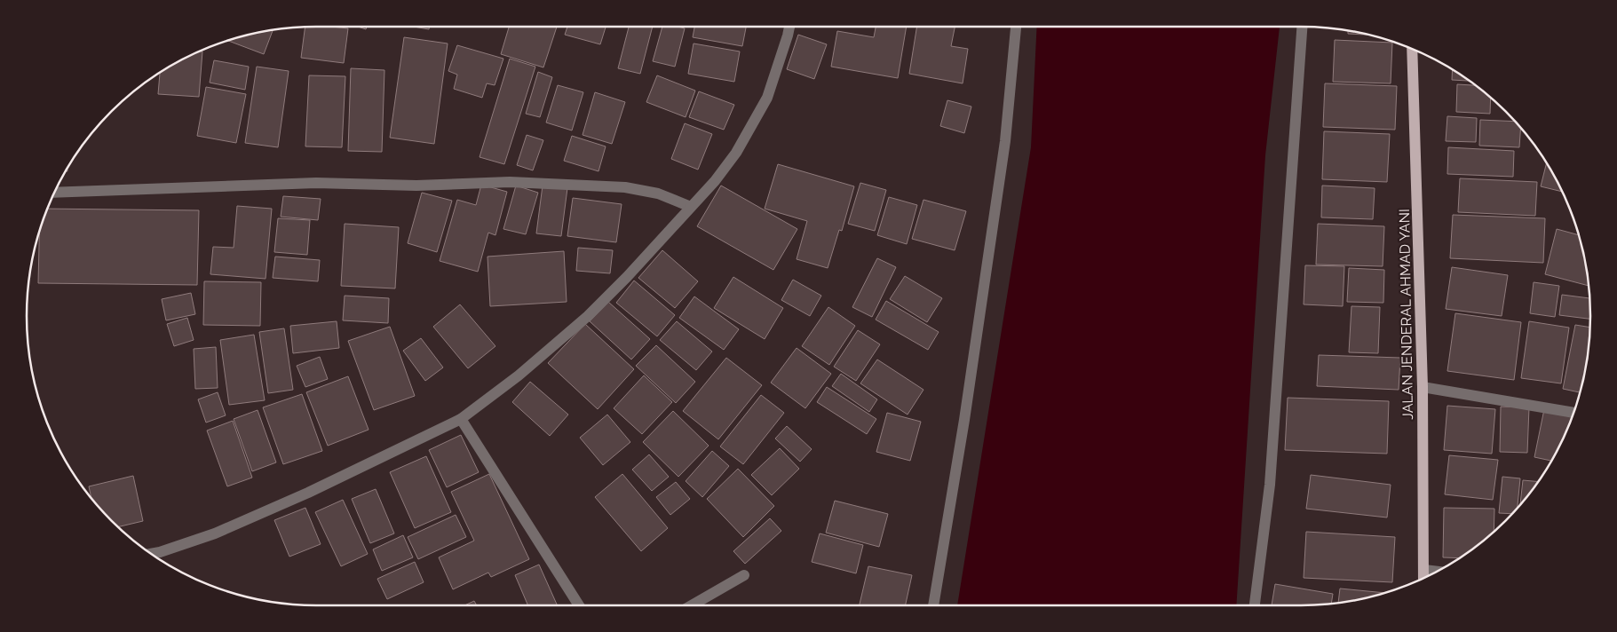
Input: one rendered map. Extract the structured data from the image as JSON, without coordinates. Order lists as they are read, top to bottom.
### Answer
{
  "streets": {
    "main road": ["JALAN JENDERAL AHMAD YANI"]
  }
}
